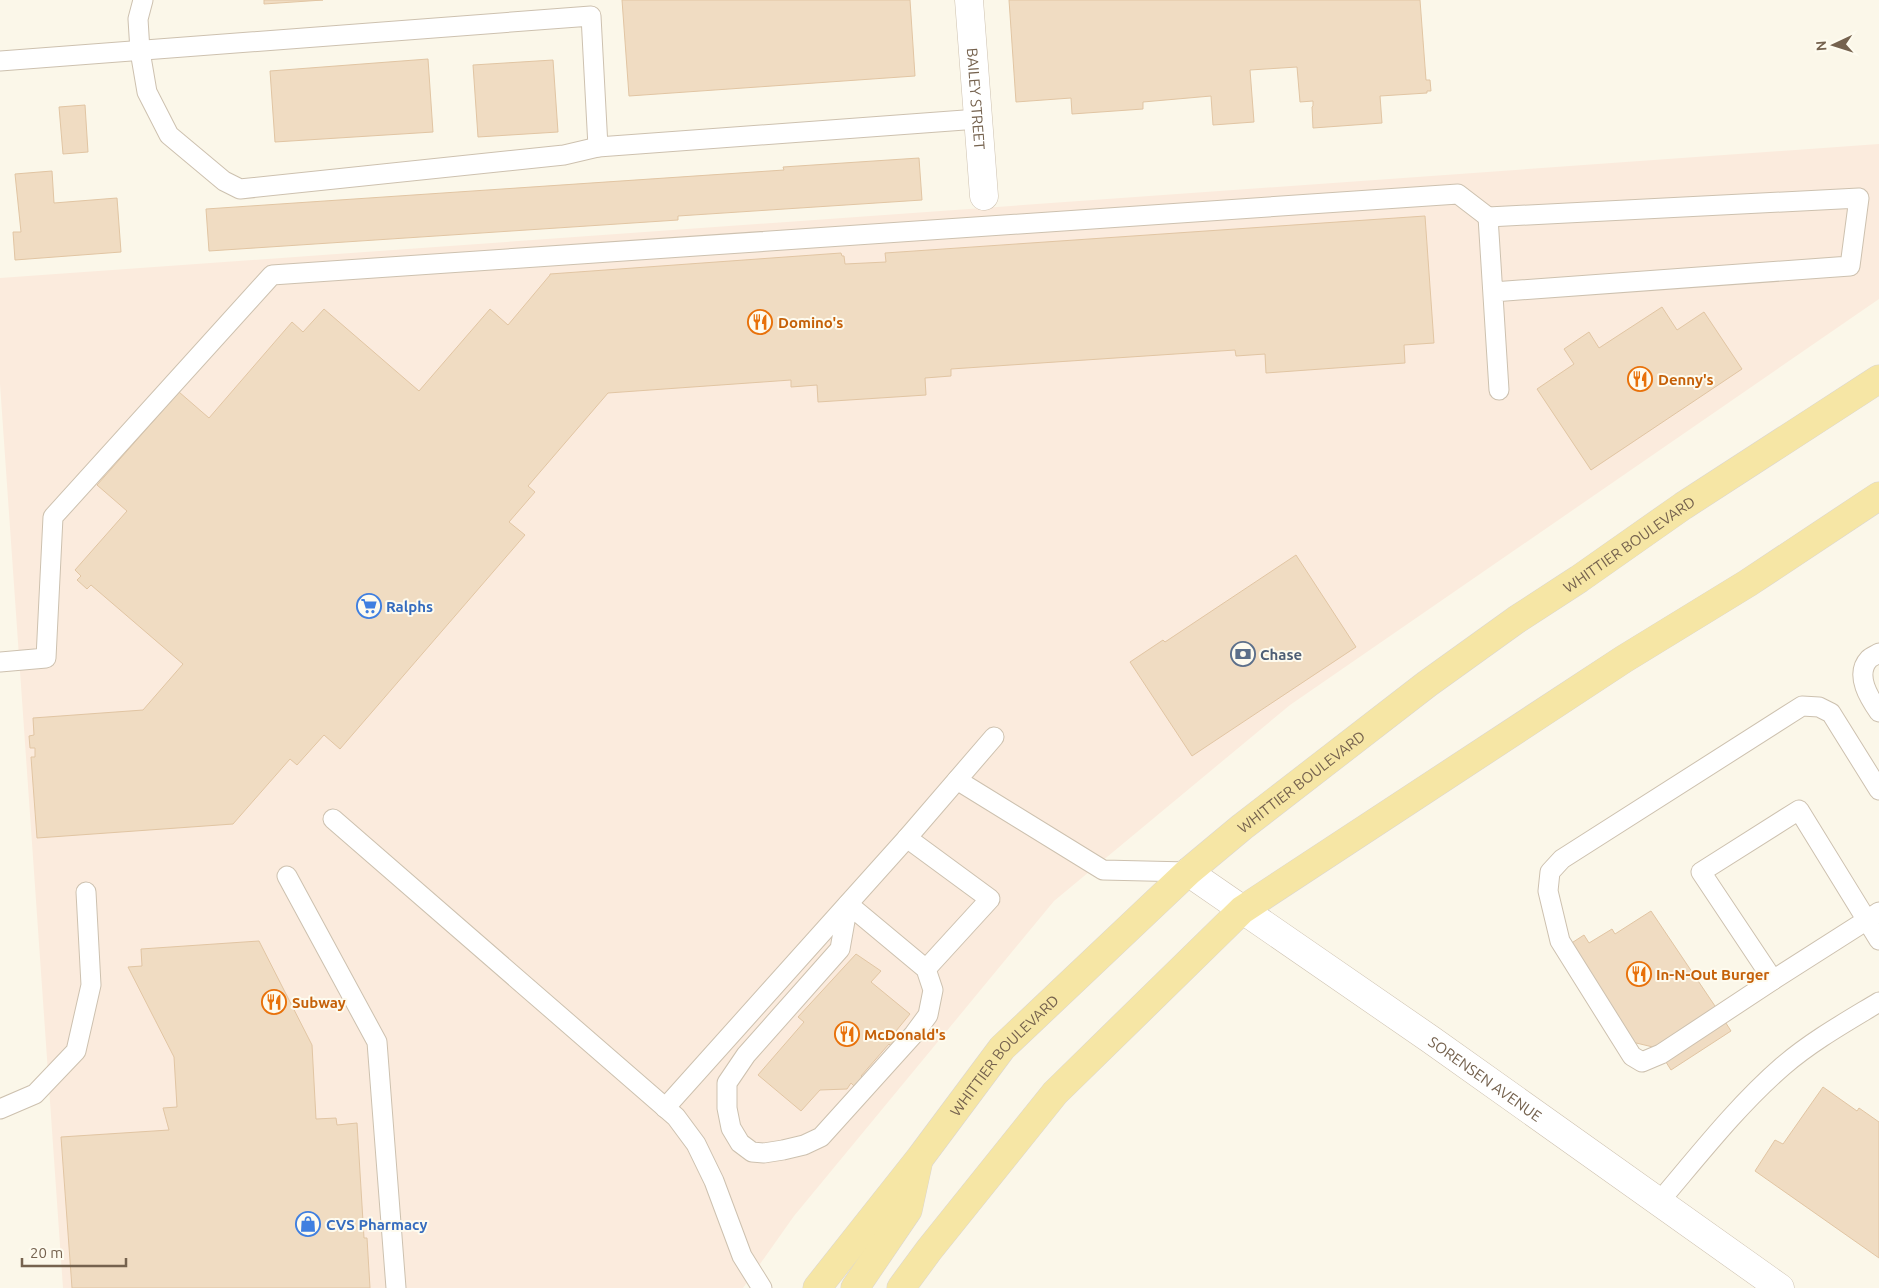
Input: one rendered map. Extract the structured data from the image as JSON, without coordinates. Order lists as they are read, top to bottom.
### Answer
{
  "streets": {
    "main road": ["WHITTIER BOULEVARD"],
    "street": ["BAILEY STREET", "SORENSEN AVENUE"]
  },
  "crossings": [
    ["WHITTIER BOULEVARD", "SORENSEN AVENUE"]
  ],
  "places": {
    "restaurant": [
      "Domino's",
      "Denny's",
      "In-N-Out Burger",
      "Subway",
      "McDonald's"
    ],
    "supermarket": ["Ralphs"],
    "bank": ["Chase"],
    "shop": ["CVS Pharmacy"]
  },
  "scale_bar": "20 m",
  "north": "left"
}
